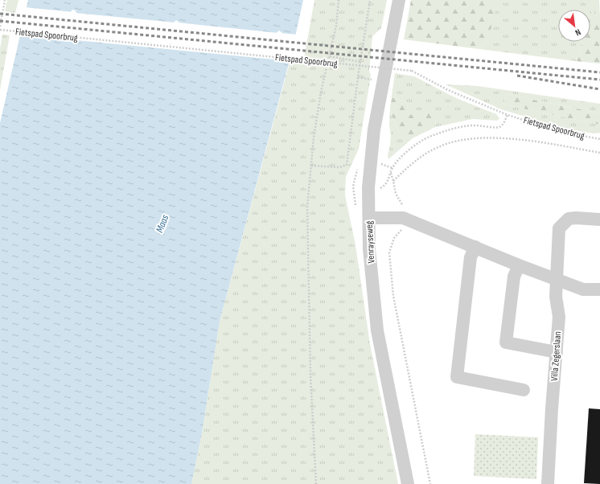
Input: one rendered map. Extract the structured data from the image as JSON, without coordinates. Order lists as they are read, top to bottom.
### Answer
{
  "streets": {
    "street": ["Venrayseweg", "Villa Zegerslaan"],
    "path": ["Fietspad Spoorbrug"]
  },
  "water": ["Maas"],
  "north": "bottom right"
}
